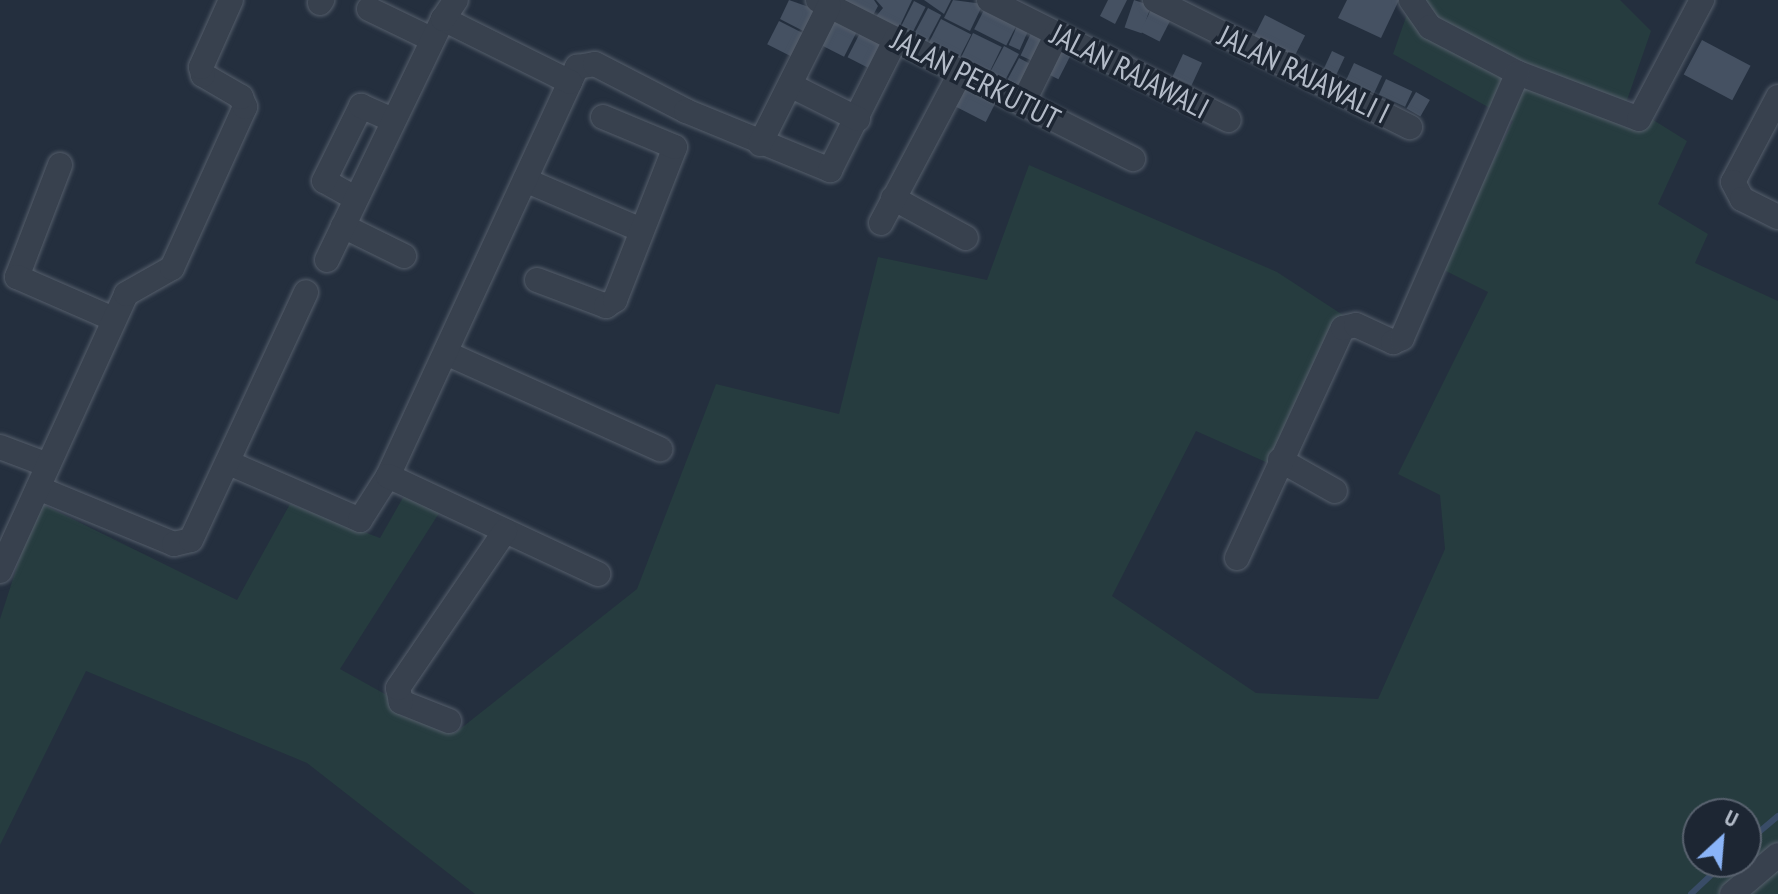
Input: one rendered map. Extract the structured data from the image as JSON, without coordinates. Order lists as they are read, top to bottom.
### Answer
{
  "streets": {
    "street": ["JALAN RAJAWALI", "JALAN RAJAWALI I", "JALAN PERKUTUT"]
  },
  "north": "top right"
}
